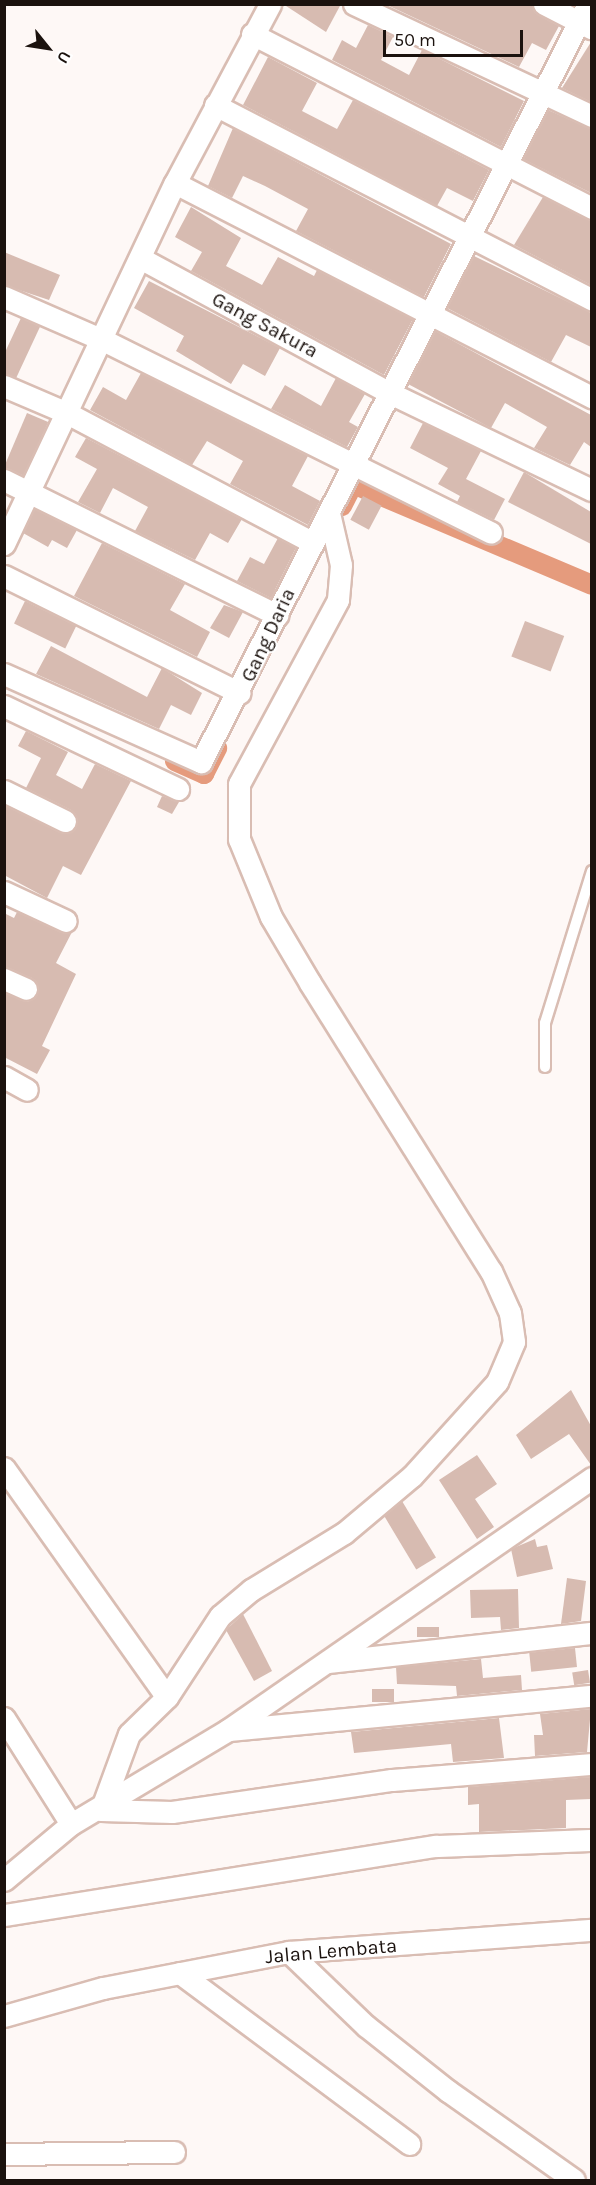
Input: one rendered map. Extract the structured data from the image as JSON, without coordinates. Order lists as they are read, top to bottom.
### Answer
{
  "streets": {
    "street": ["Gang Sakura", "Gang Daria", "Jalan Lembata"]
  },
  "crossings": [
    ["Gang Sakura", "Gang Daria"]
  ],
  "scale_bar": "50 m",
  "north": "bottom right"
}
